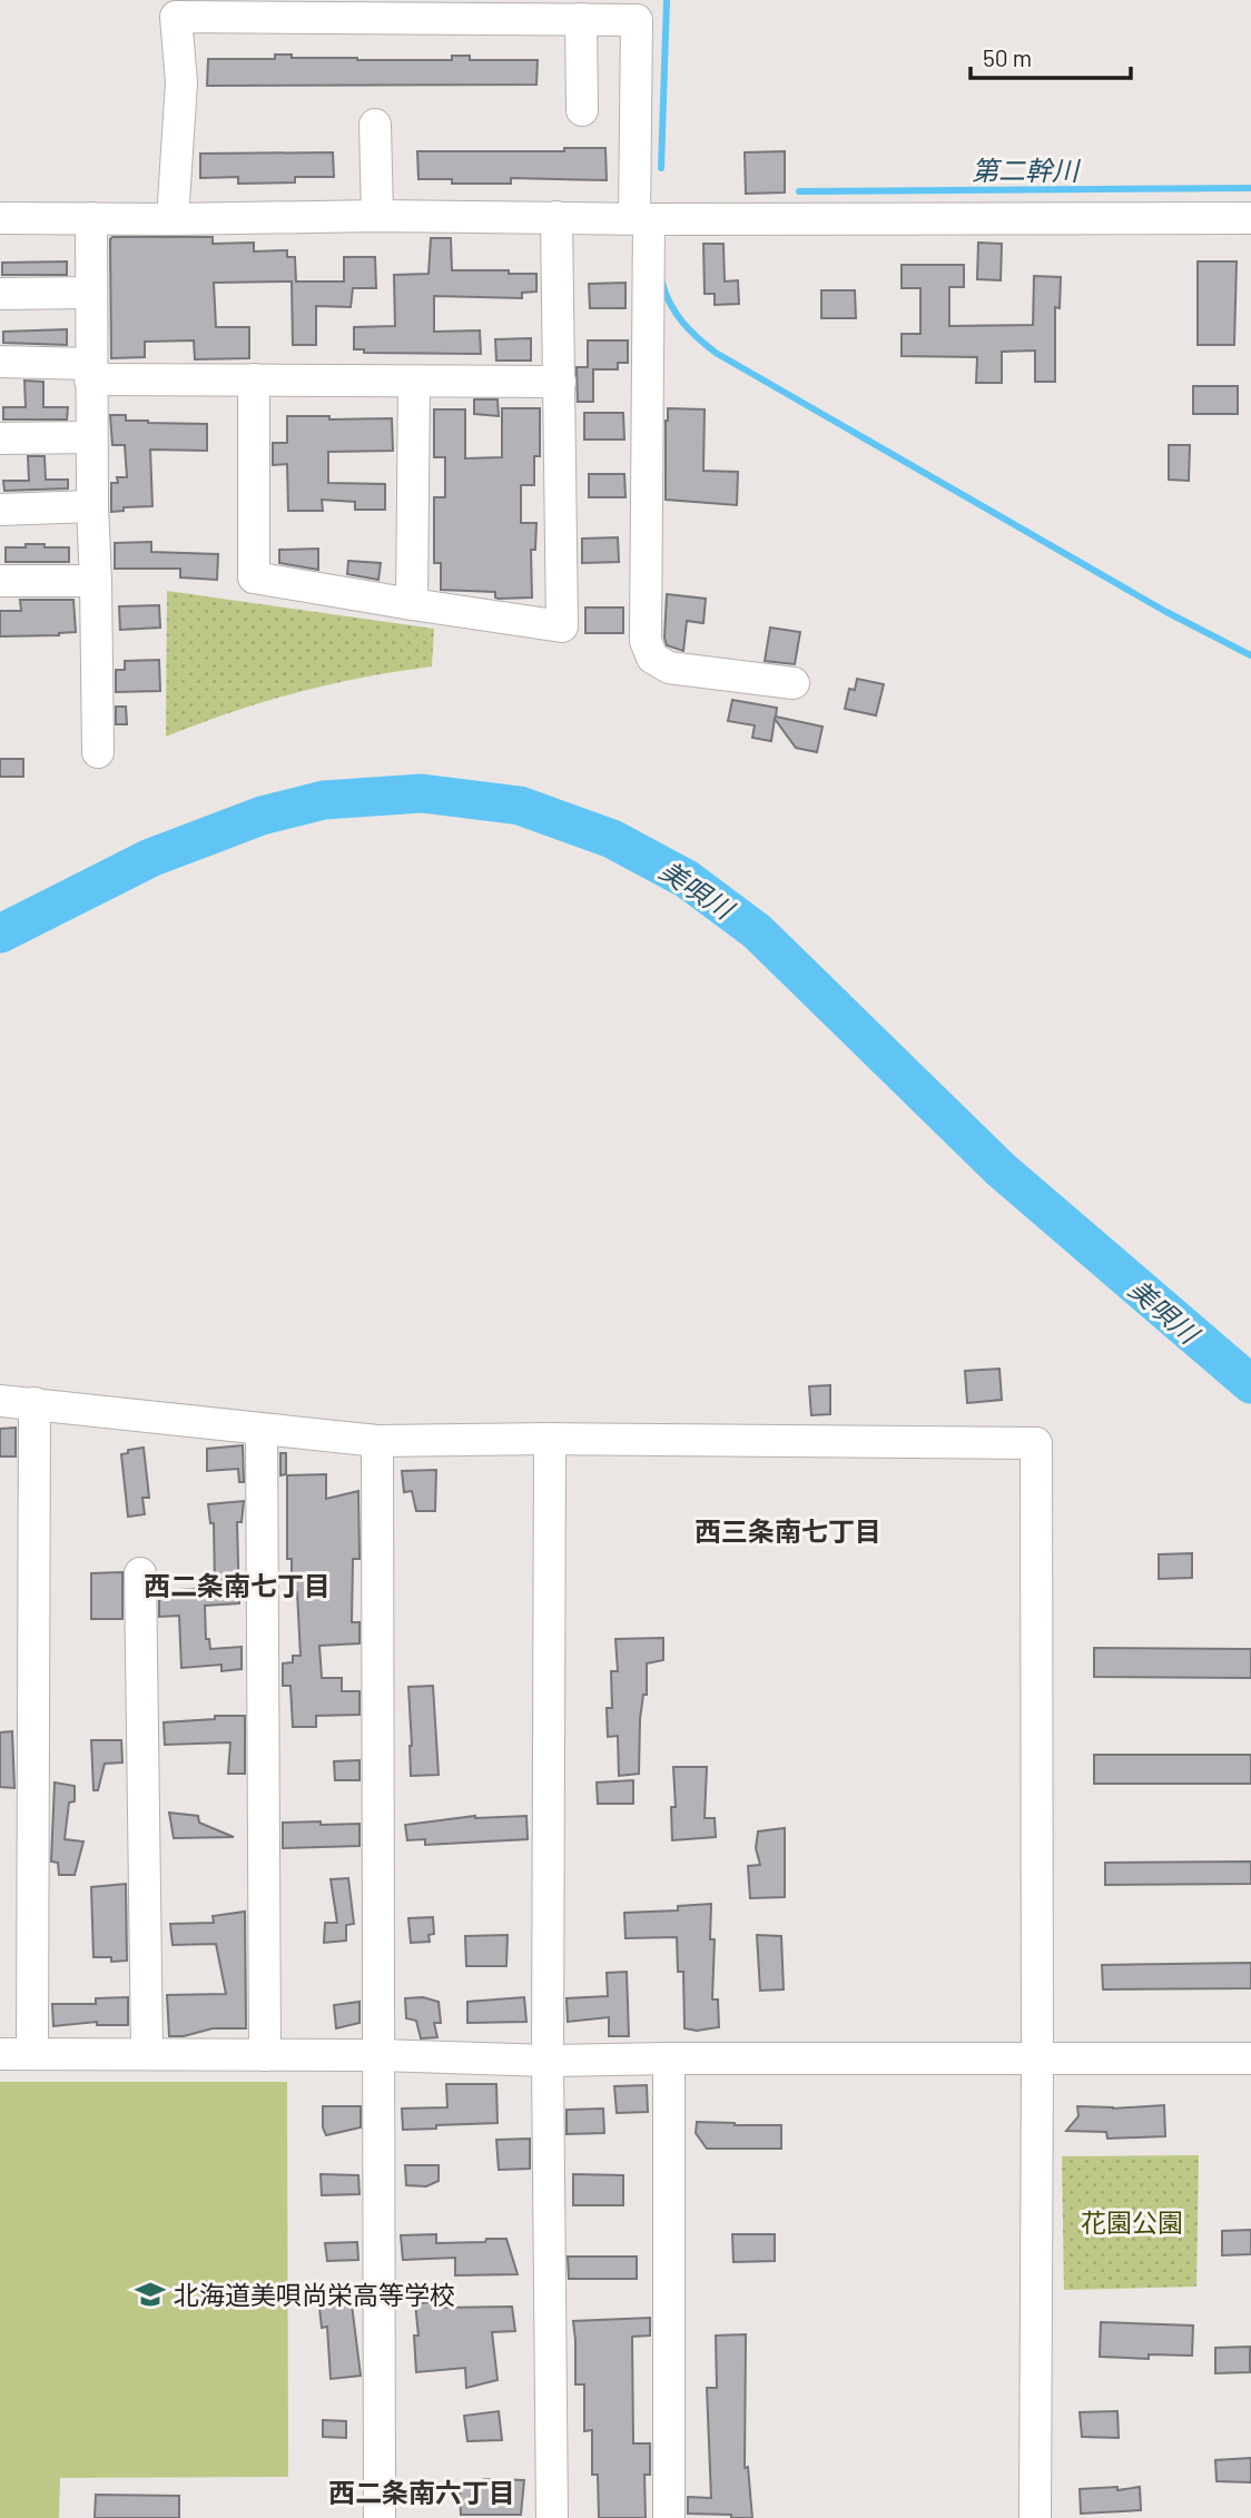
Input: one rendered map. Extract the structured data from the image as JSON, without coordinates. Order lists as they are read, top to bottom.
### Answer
{
  "districts": ["西三条南七丁目", "西二条南七丁目", "西二条南六丁目"],
  "water": ["第二幹川", "美唄川"],
  "parks": ["花園公園"],
  "places": {
    "school or university": ["北海道美唄尚栄高等学校"]
  },
  "scale_bar": "50 m"
}
